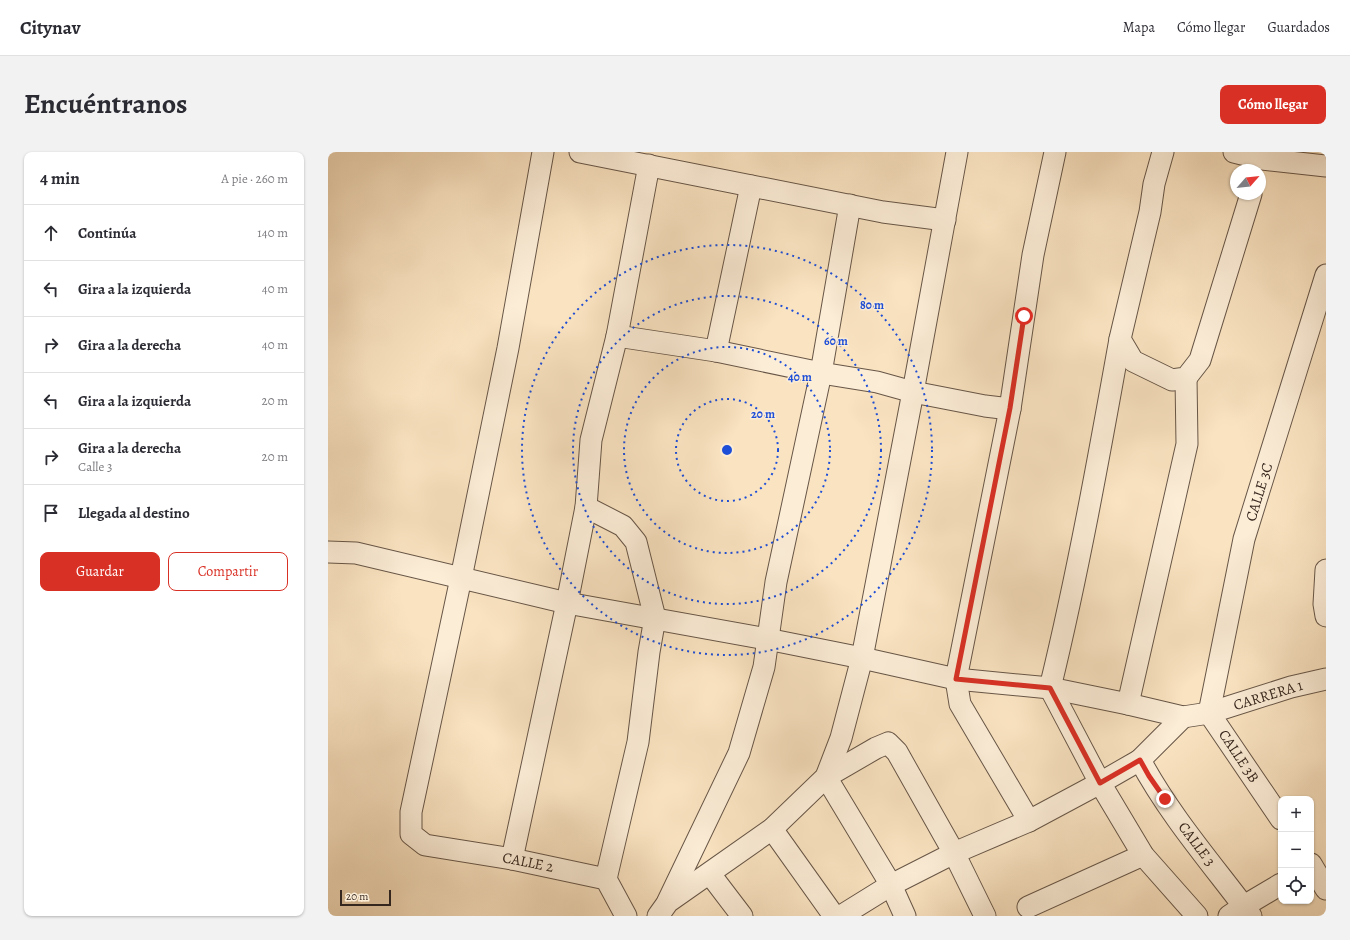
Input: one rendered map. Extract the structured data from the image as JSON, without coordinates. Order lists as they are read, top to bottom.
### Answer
{
  "streets": {
    "street": [
      "CALLE 3C",
      "CARRERA 1",
      "CALLE 3B",
      "CALLE 3",
      "CALLE 2"
    ]
  },
  "crossings": [
    ["CALLE 3C", "CARRERA 1"],
    ["CALLE 3C", "CALLE 3B"],
    ["CARRERA 1", "CALLE 3B"]
  ],
  "scale_bar": "20 m",
  "north": "top right",
  "page": {
    "header": "Citynav",
    "nav": ["Mapa", "Cómo llegar", "Guardados"],
    "title": "Encuéntranos",
    "buttons": [
      "Cómo llegar",
      ["Guardar", "Compartir"]
    ],
    "heading": ["4 min", "A pie · 260 m"],
    "list": [
      ["Continúa", "140 m"],
      ["Gira a la izquierda", "40 m"],
      ["Gira a la derecha", "40 m"],
      ["Gira a la izquierda", "20 m"],
      ["Gira a la derecha", "Calle 3", "20 m"],
      "Llegada al destino"
    ],
    "map_buttons": ["+", "−"],
    "scale": "20 m"
  },
  "rings": [
    "80 m",
    "60 m",
    "40 m",
    "20 m"
  ]
}
